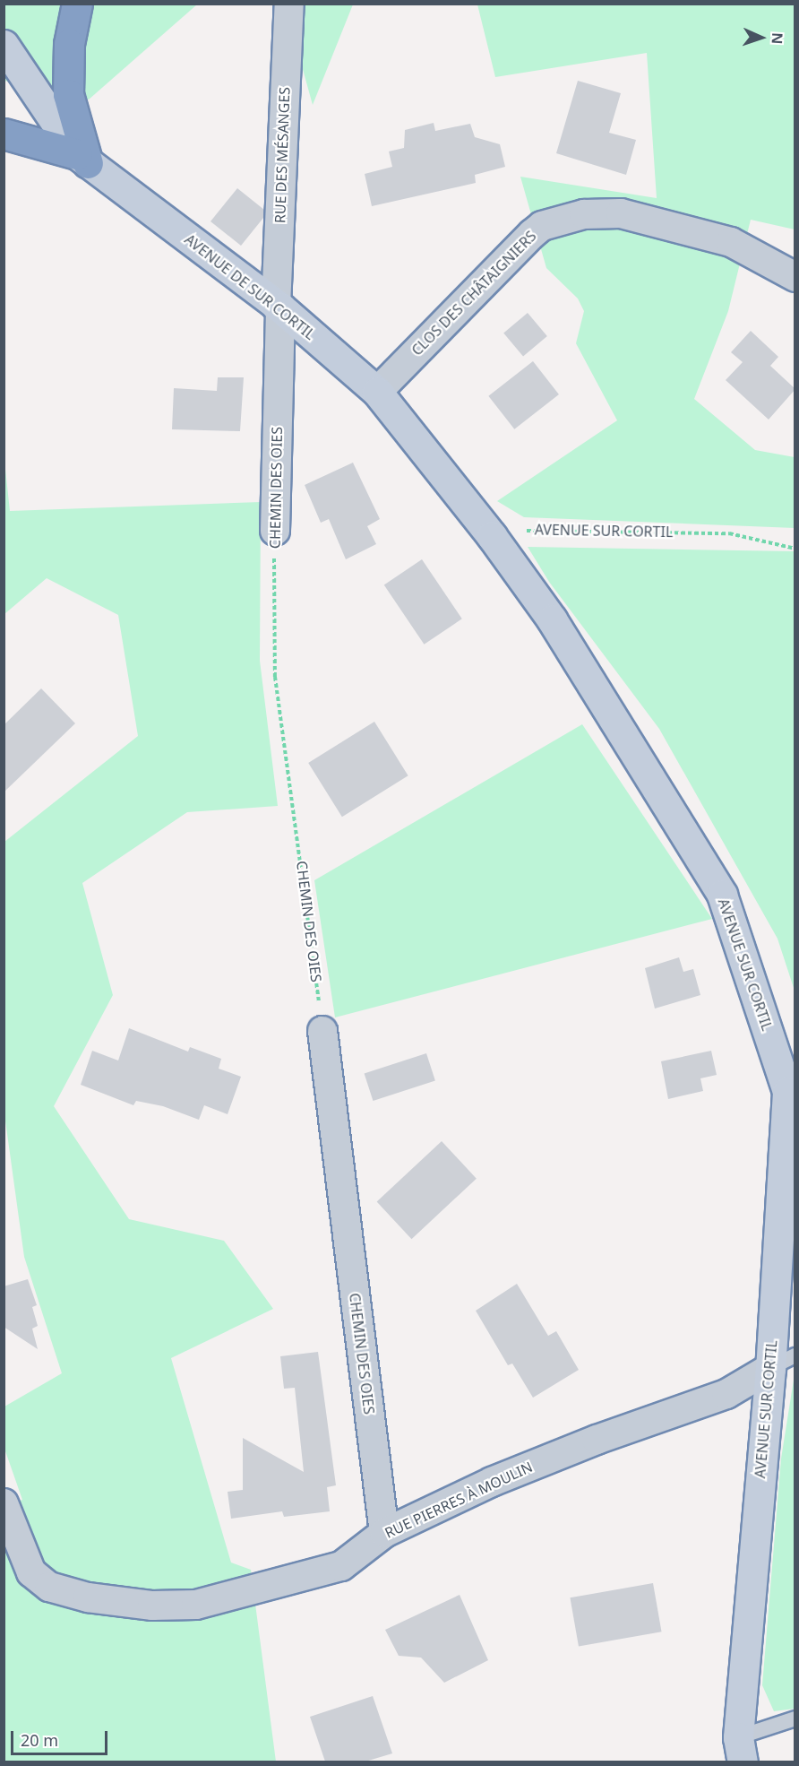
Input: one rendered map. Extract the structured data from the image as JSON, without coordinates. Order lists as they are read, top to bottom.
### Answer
{
  "streets": {
    "main road": ["AVENUE DE SUR CORTIL", "AVENUE SUR CORTIL"],
    "street": [
      "RUE DES MÉSANGES",
      "CLOS DES CHÂTAIGNIERS",
      "CHEMIN DES OIES",
      "RUE PIERRES À MOULIN"
    ]
  },
  "crossings": [
    ["RUE DES MÉSANGES", "AVENUE DE SUR CORTIL"],
    ["RUE DES MÉSANGES", "CHEMIN DES OIES"],
    ["AVENUE DE SUR CORTIL", "CLOS DES CHÂTAIGNIERS"],
    ["AVENUE DE SUR CORTIL", "CHEMIN DES OIES"],
    ["AVENUE DE SUR CORTIL", "AVENUE SUR CORTIL"],
    ["CHEMIN DES OIES", "RUE PIERRES À MOULIN"],
    ["AVENUE SUR CORTIL", "RUE PIERRES À MOULIN"]
  ],
  "scale_bar": "20 m",
  "north": "right"
}
